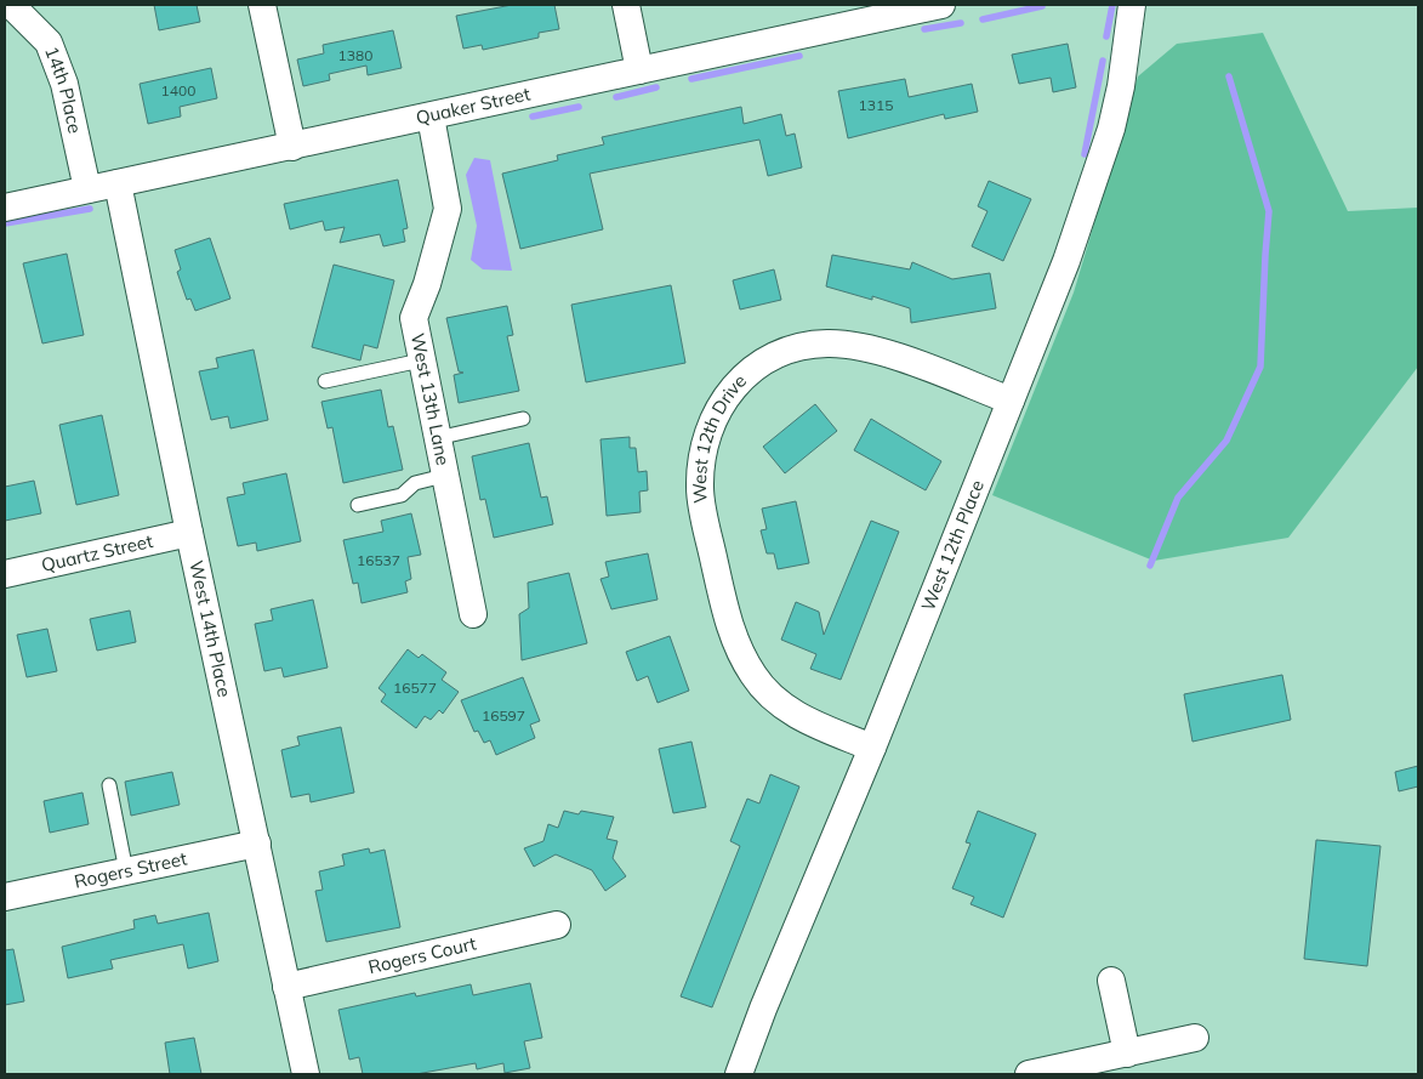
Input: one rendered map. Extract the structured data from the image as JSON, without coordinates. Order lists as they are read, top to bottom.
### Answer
{
  "streets": {
    "street": [
      "14th Place",
      "Quaker Street",
      "West 13th Lane",
      "West 12th Drive",
      "West 12th Place",
      "Quartz Street",
      "West 14th Place",
      "Rogers Street",
      "Rogers Court"
    ]
  },
  "crossings": [
    ["14th Place", "Quaker Street"],
    ["Quaker Street", "West 13th Lane"],
    ["Quaker Street", "West 14th Place"],
    ["West 12th Drive", "West 12th Place"],
    ["Quartz Street", "West 14th Place"],
    ["West 14th Place", "Rogers Street"],
    ["West 14th Place", "Rogers Court"]
  ],
  "house_numbers": [
    "1380",
    "1400",
    "1315",
    "16537",
    "16577",
    "16597"
  ]
}
